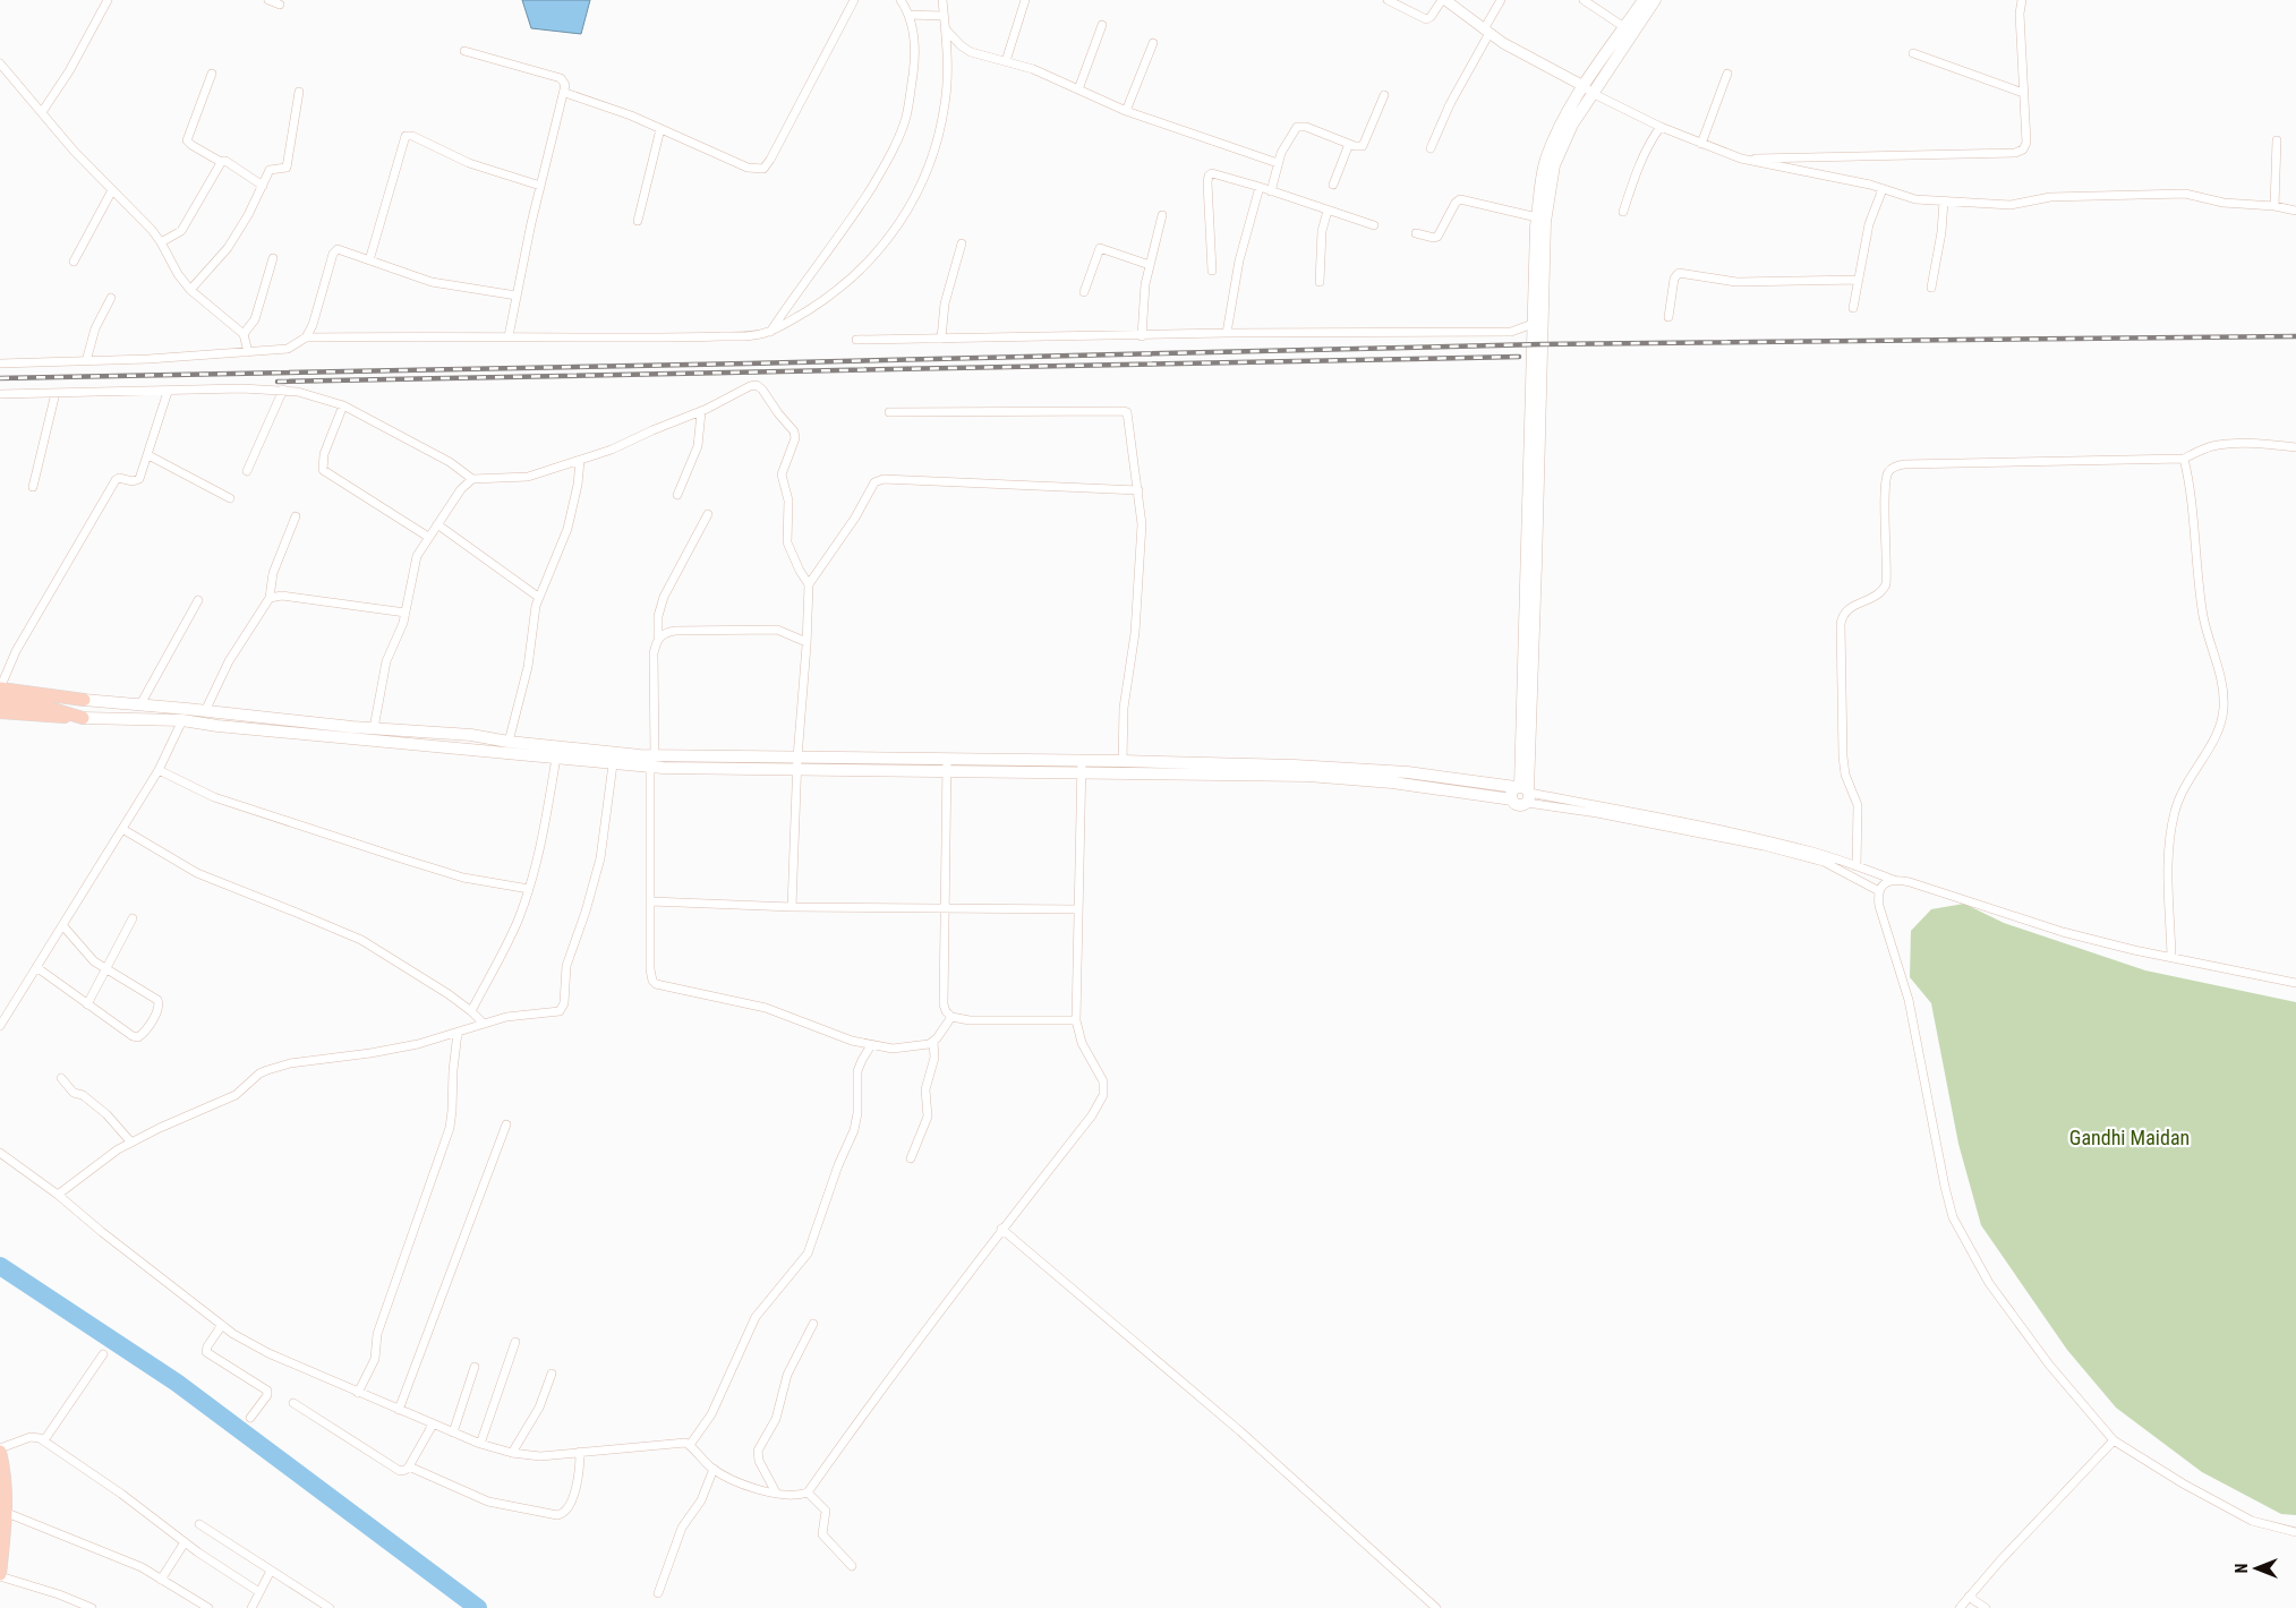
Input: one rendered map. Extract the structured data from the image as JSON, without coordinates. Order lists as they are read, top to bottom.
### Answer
{
  "parks": ["Gandhi Maidan"],
  "north": "left"
}
